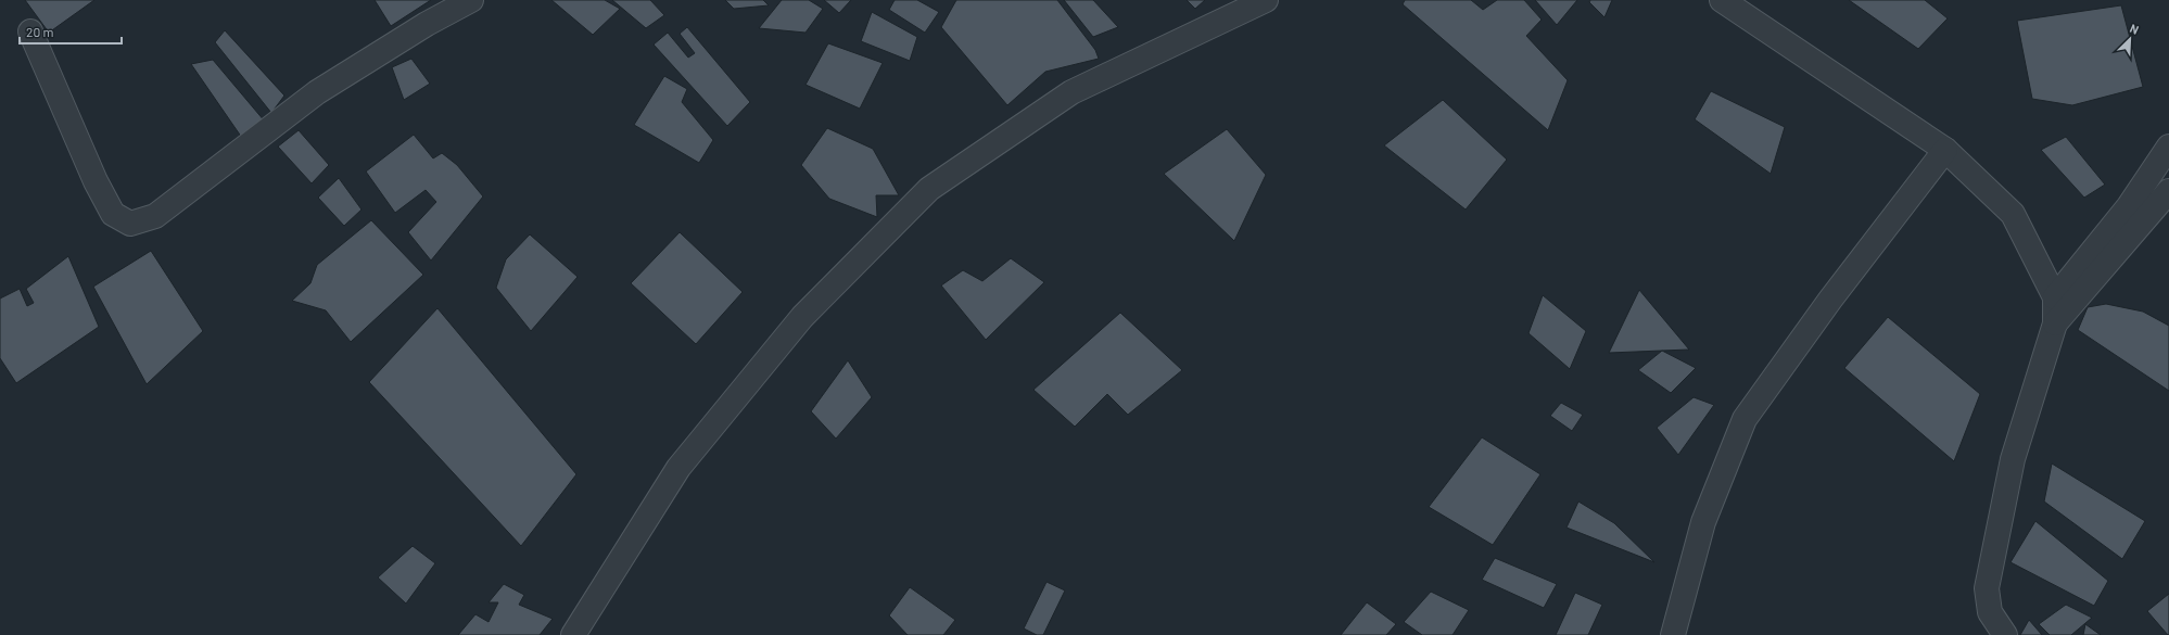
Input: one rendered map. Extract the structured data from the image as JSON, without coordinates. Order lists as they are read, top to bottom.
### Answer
{
  "scale_bar": "20 m",
  "north": "top right"
}
